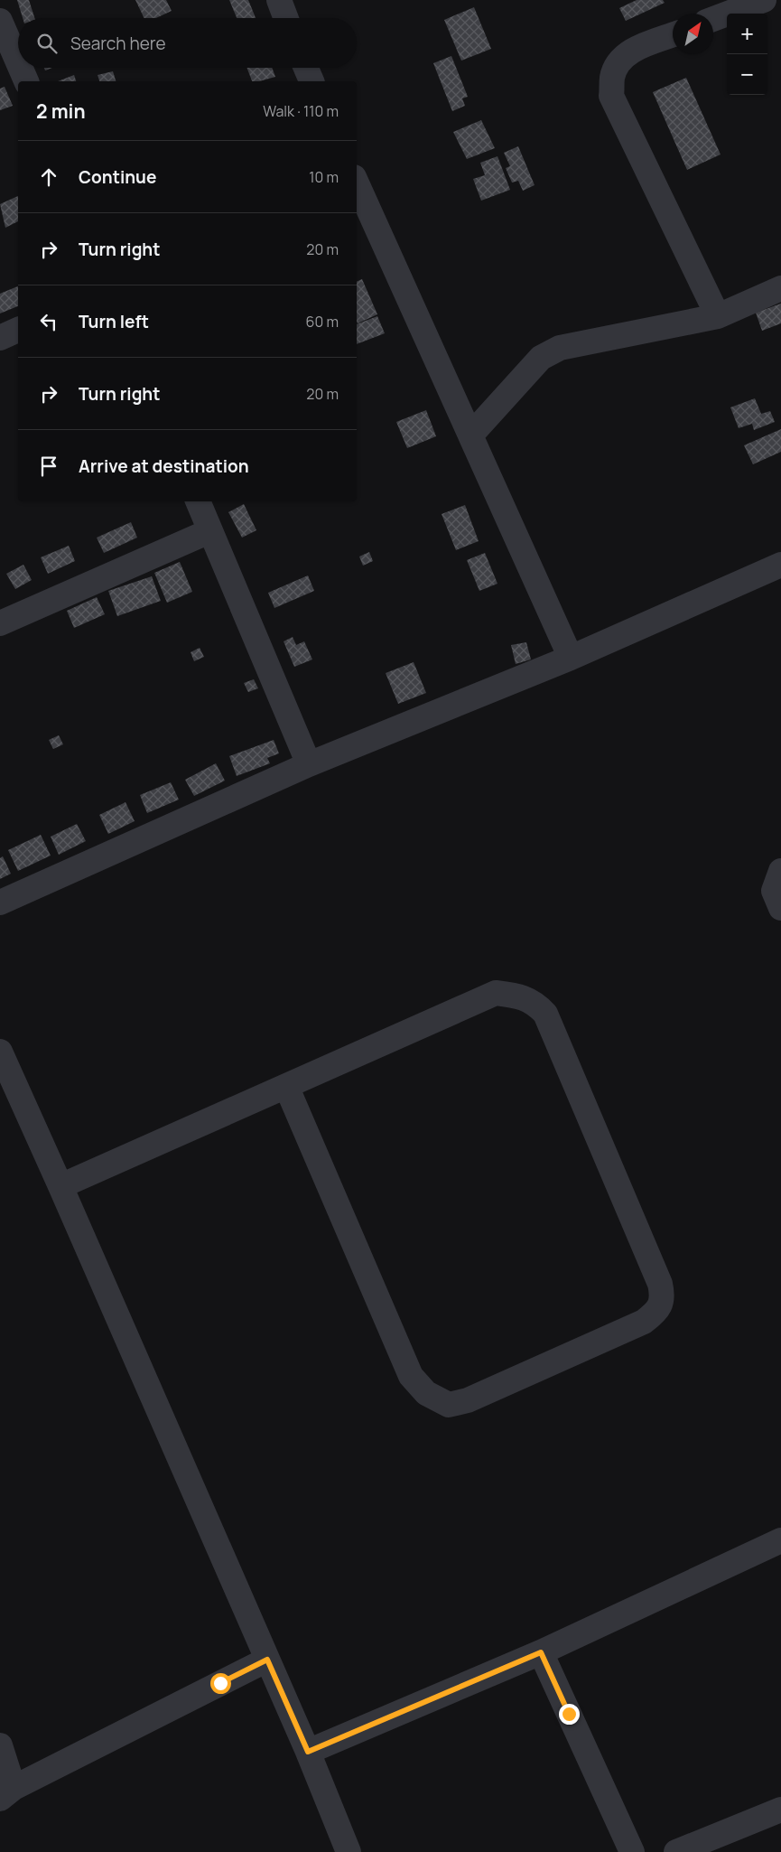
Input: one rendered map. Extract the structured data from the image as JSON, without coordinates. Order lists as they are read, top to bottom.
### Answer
{
  "north": "top right",
  "page": {
    "map_buttons": ["+", "−"],
    "search": "Search here",
    "heading": ["2 min", "Walk · 110 m"],
    "list": [
      ["Continue", "10 m"],
      ["Turn right", "20 m"],
      ["Turn left", "60 m"],
      ["Turn right", "20 m"],
      "Arrive at destination"
    ]
  }
}
